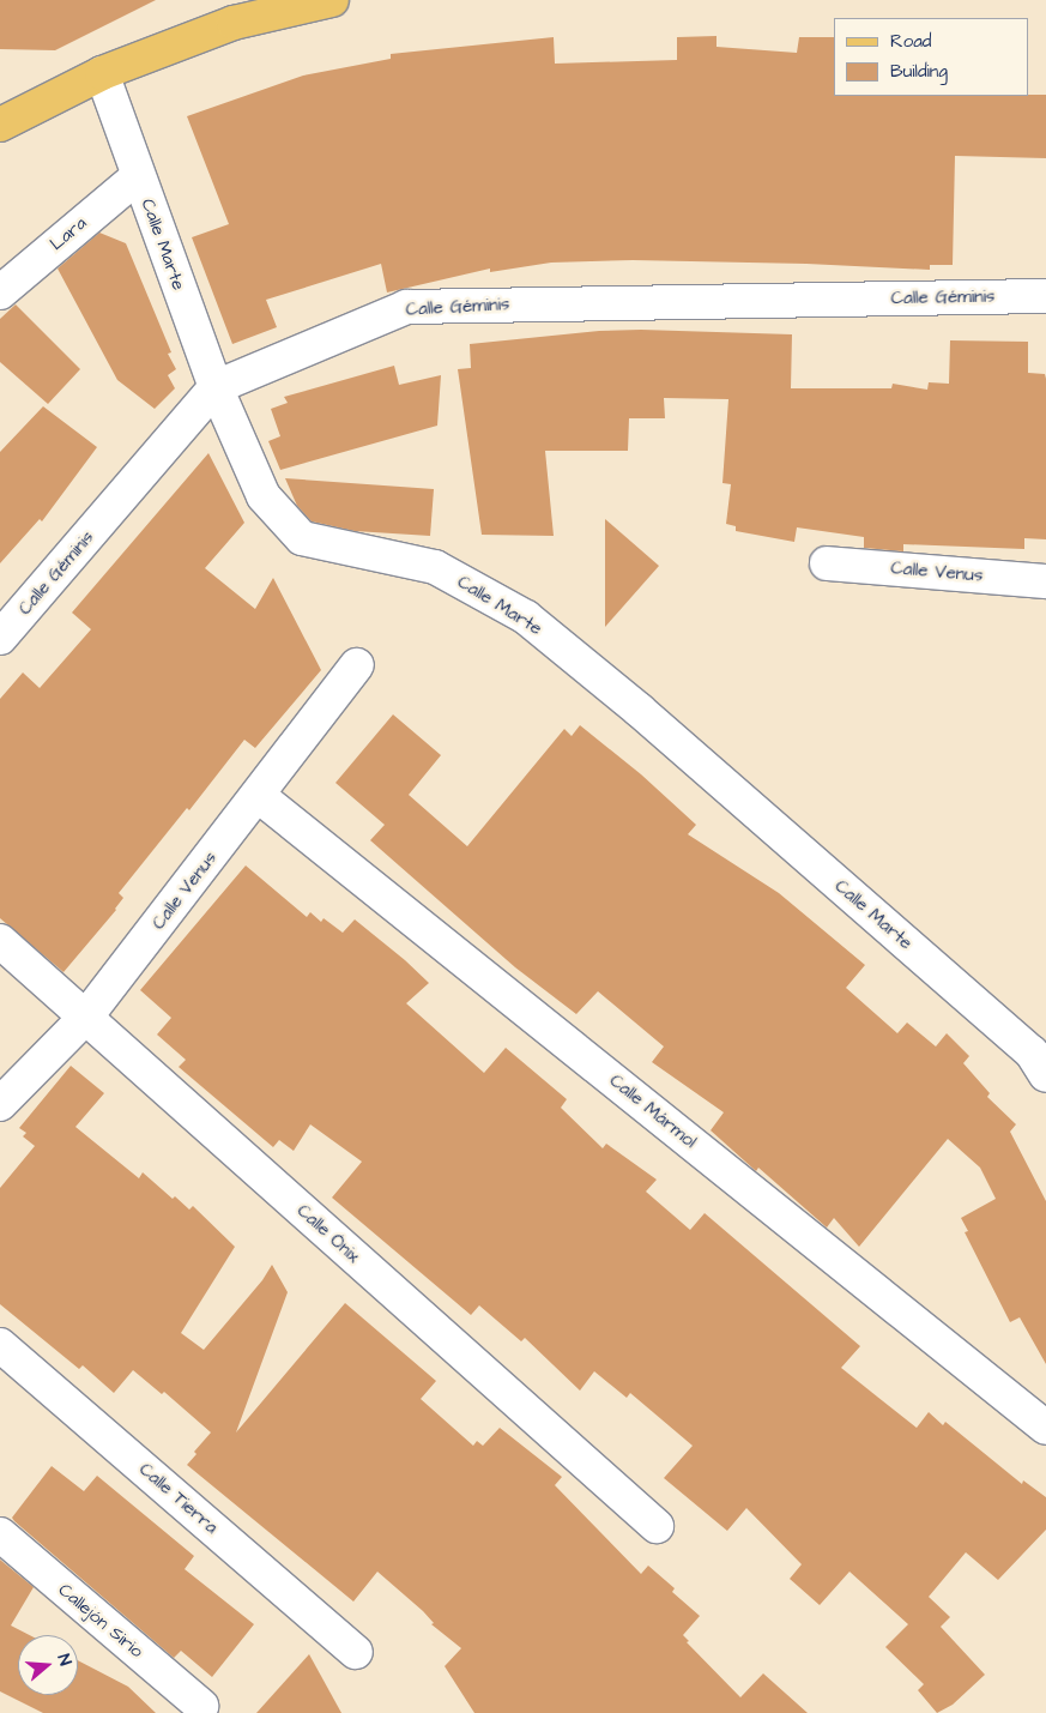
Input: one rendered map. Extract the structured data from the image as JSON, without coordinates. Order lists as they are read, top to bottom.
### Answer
{
  "streets": {
    "street": [
      "Lara",
      "Calle Marte",
      "Calle Géminis",
      "Calle Venus",
      "Calle Mármol",
      "Calle Ónix",
      "Calle Tierra",
      "Callejón Sirio"
    ]
  },
  "crossings": [
    ["Lara", "Calle Marte"],
    ["Calle Marte", "Calle Géminis"],
    ["Calle Venus", "Calle Mármol"],
    ["Calle Venus", "Calle Ónix"]
  ],
  "legend": ["Road", "Building"],
  "north": "right"
}
